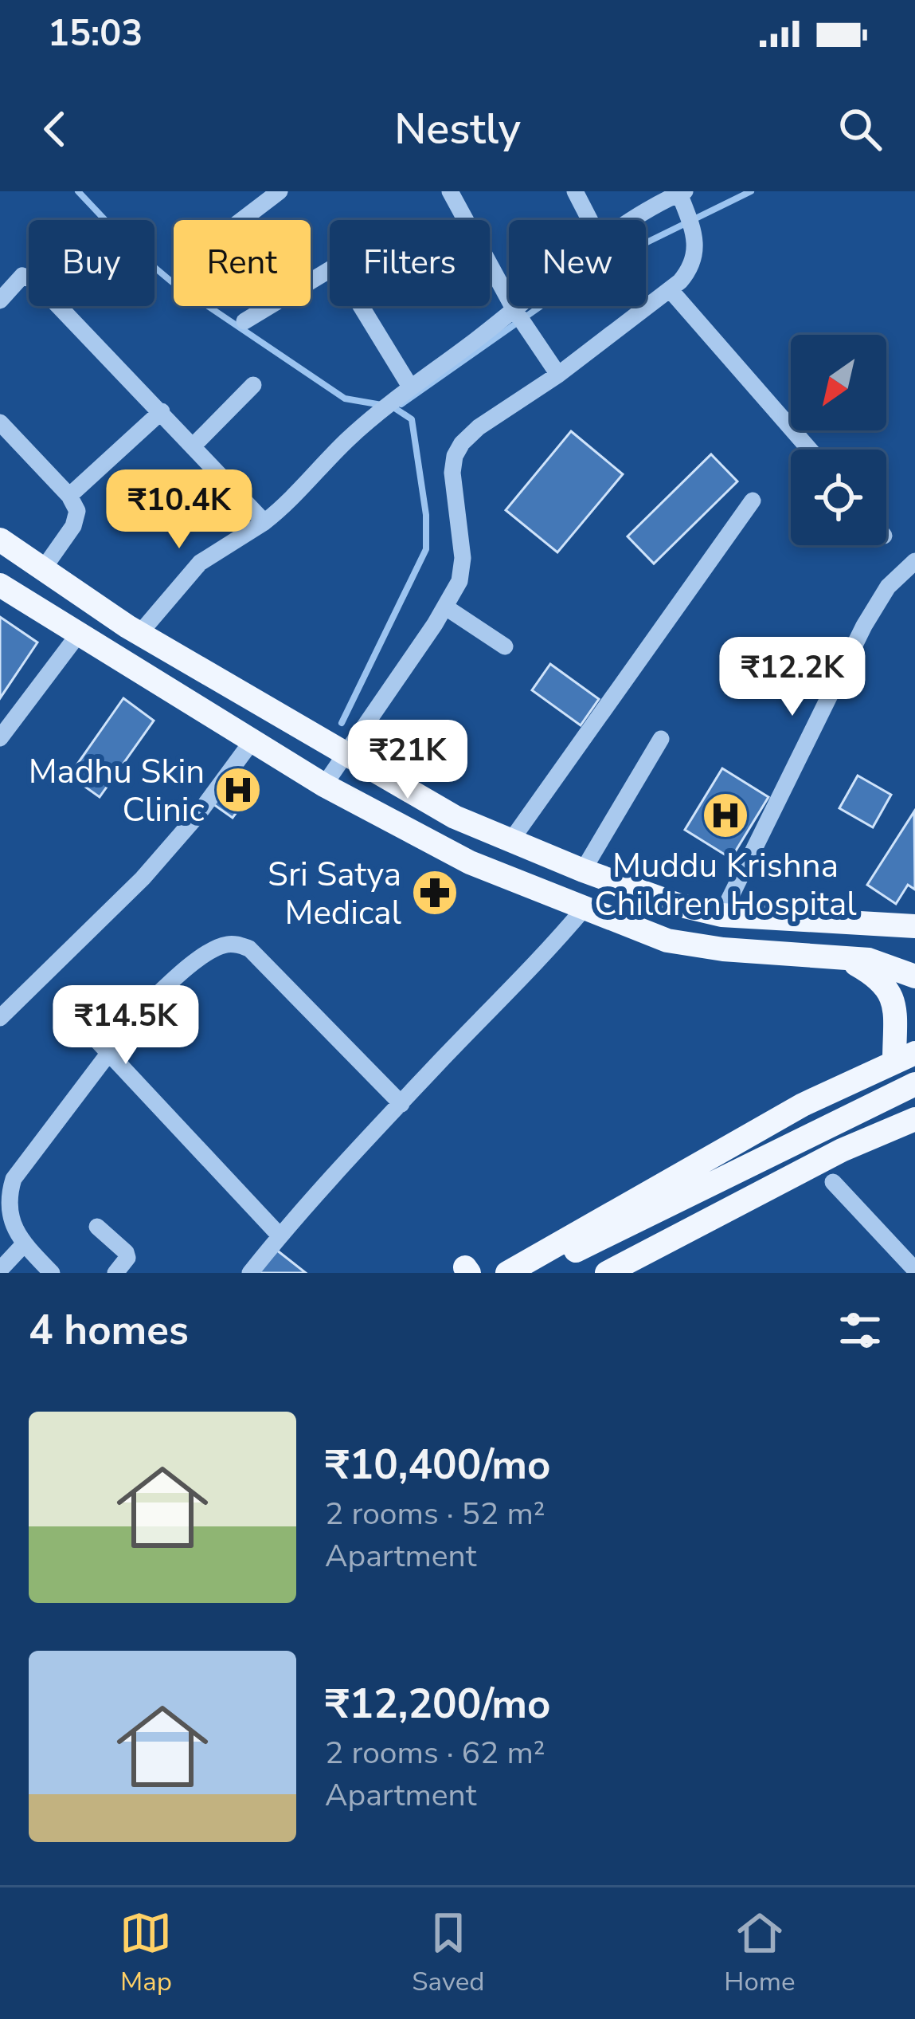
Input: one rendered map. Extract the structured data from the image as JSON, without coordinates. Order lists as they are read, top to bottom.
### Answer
{
  "places": {
    "hospital": ["Madhu Skin Clinic", "Muddu Krishna Children Hospital"],
    "pharmacy": ["Sri Satya Medical"]
  },
  "north": "bottom left",
  "page": {
    "status": "15:03",
    "header": "Nestly",
    "chip": [
      "Buy",
      "Rent",
      "Filters",
      "New"
    ],
    "price": [
      "₹10.4K",
      "₹12.2K",
      "₹21K",
      "₹14.5K"
    ],
    "heading": "4 homes",
    "list": [
      {
        "name": "₹10,400/mo",
        "note": "2 rooms · 52 m² · Apartment"
      },
      {
        "name": "₹12,200/mo",
        "note": "2 rooms · 62 m² · Apartment"
      }
    ],
    "tabs": ["Map", "Saved", "Home"]
  }
}
